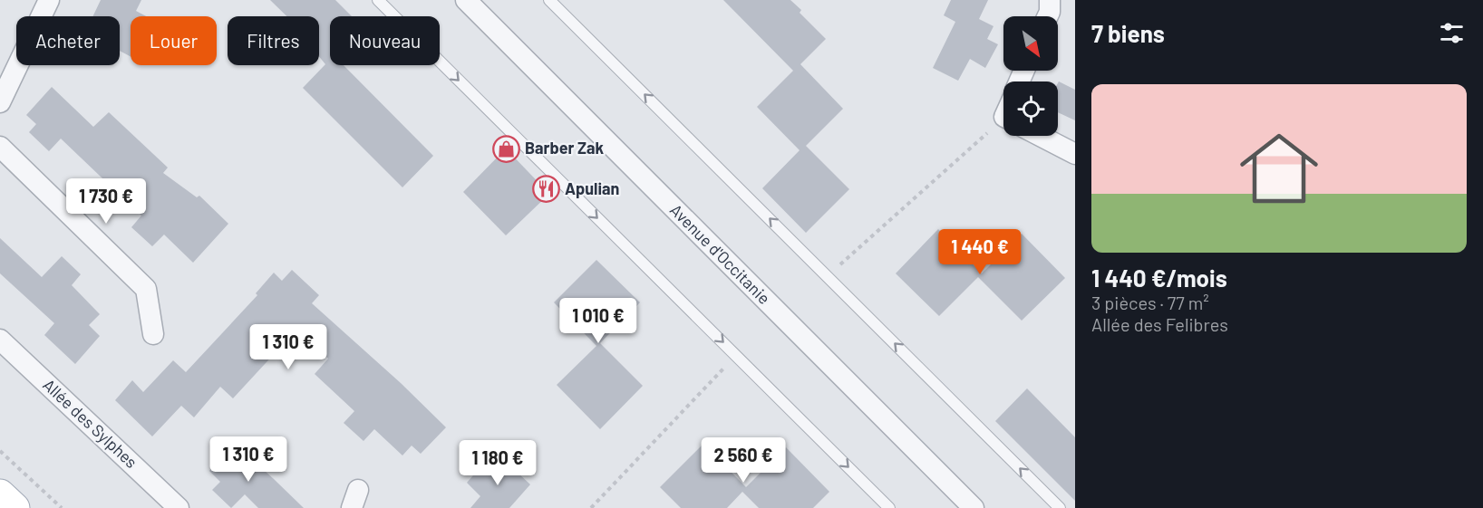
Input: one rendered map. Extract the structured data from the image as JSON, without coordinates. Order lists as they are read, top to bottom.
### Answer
{
  "streets": {
    "street": ["Avenue d'Occitanie", "Allée des Sylphes"]
  },
  "places": {
    "shop": ["Barber Zak"],
    "restaurant": ["Apulian"]
  },
  "north": "bottom right",
  "page": {
    "heading": "7 biens",
    "chip": [
      "Acheter",
      "Louer",
      "Filtres",
      "Nouveau"
    ],
    "list": [
      {
        "name": "1 440 €/mois",
        "note": "3 pièces · 77 m² · Allée des Felibres"
      }
    ],
    "price": [
      "1 730 €",
      "1 440 €",
      "1 010 €",
      "1 310 €",
      "1 310 €",
      "2 560 €",
      "1 180 €"
    ]
  }
}
